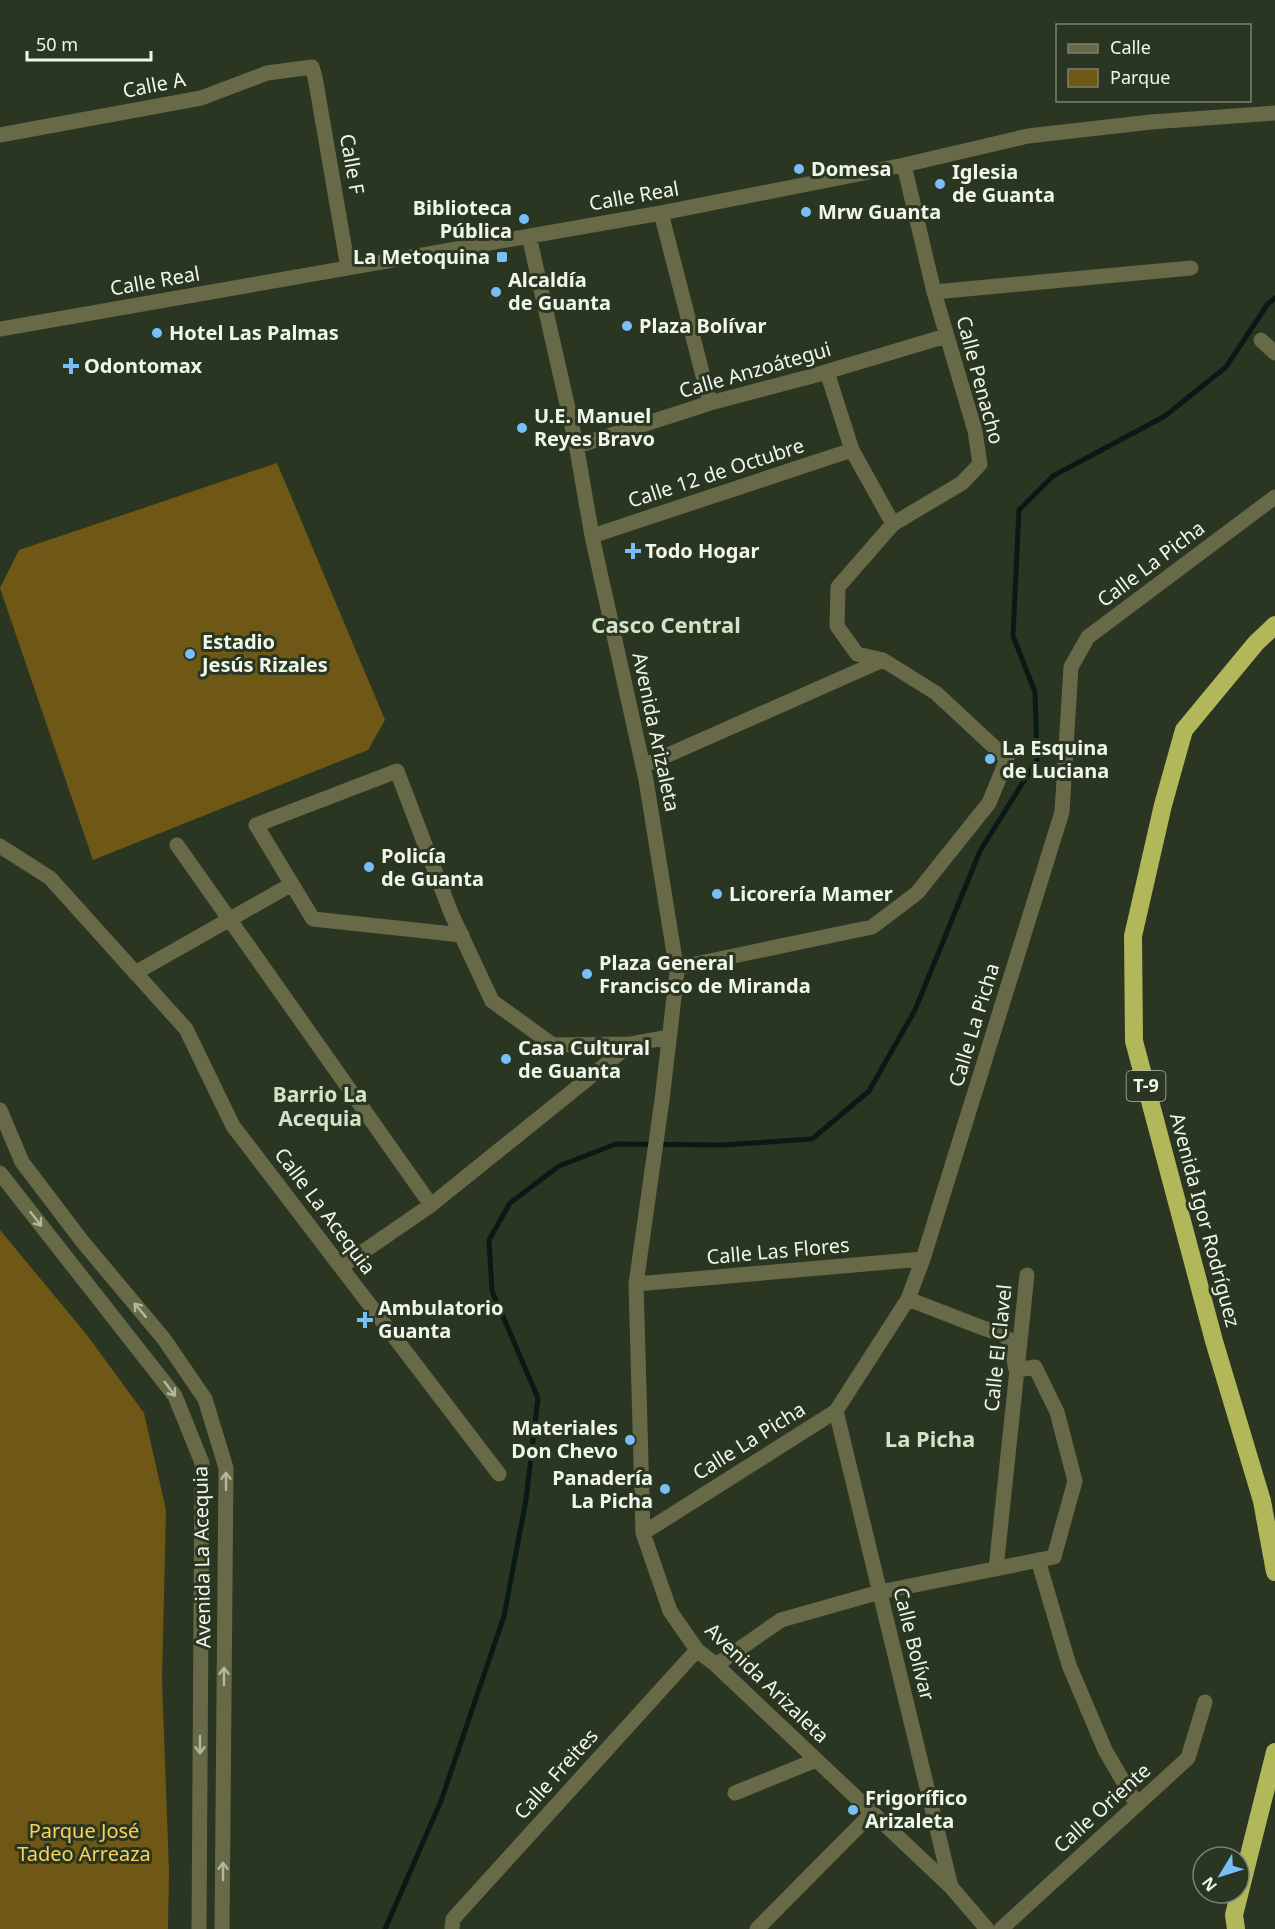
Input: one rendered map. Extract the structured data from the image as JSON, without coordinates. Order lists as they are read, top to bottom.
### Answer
{
  "streets": {
    "highway": ["T-9", "Avenida Igor Rodríguez"],
    "street": [
      "Calle A",
      "Calle F",
      "Calle Real",
      "Calle Anzoátegui",
      "Calle Penacho",
      "Calle 12 de Octubre",
      "Calle La Picha",
      "Avenida Arizaleta",
      "Calle La Acequia",
      "Calle Las Flores",
      "Calle El Clavel",
      "Avenida La Acequia",
      "Calle Bolívar",
      "Calle Freites",
      "Calle Oriente"
    ]
  },
  "crossings": [
    ["Calle A", "Calle F"],
    ["Calle F", "Calle Real"],
    ["Calle Real", "Calle Penacho"],
    ["Calle Real", "Avenida Arizaleta"],
    ["Calle Anzoátegui", "Calle Penacho"],
    ["Calle Anzoátegui", "Avenida Arizaleta"],
    ["Calle Penacho", "Avenida Arizaleta"],
    ["Calle 12 de Octubre", "Avenida Arizaleta"],
    ["Calle La Picha", "Avenida Arizaleta"],
    ["Calle La Picha", "Calle Las Flores"],
    ["Calle La Picha", "Calle Bolívar"],
    ["Avenida Arizaleta", "Calle Las Flores"],
    ["Avenida Arizaleta", "Calle Bolívar"],
    ["Avenida Arizaleta", "Calle Freites"]
  ],
  "districts": ["Casco Central", "Barrio La Acequia", "La Picha"],
  "parks": ["Parque José Tadeo Arreaza"],
  "places": {
    "other": [
      "Domesa",
      "Iglesia de Guanta",
      "Mrw Guanta",
      "Biblioteca Pública",
      "Alcaldía de Guanta",
      "Plaza Bolívar",
      "Hotel Las Palmas",
      "U.E. Manuel Reyes Bravo",
      "Estadio Jesús Rizales",
      "La Esquina de Luciana",
      "Policía de Guanta",
      "Licorería Mamer",
      "Plaza General Francisco de Miranda",
      "Casa Cultural de Guanta",
      "Materiales Don Chevo",
      "Panadería La Picha",
      "Frigorífico Arizaleta"
    ],
    "transit": ["La Metoquina"],
    "health": ["Odontomax", "Todo Hogar", "Ambulatorio Guanta"]
  },
  "legend": ["Calle", "Parque"],
  "scale_bar": "50 m",
  "north": "bottom left"
}
